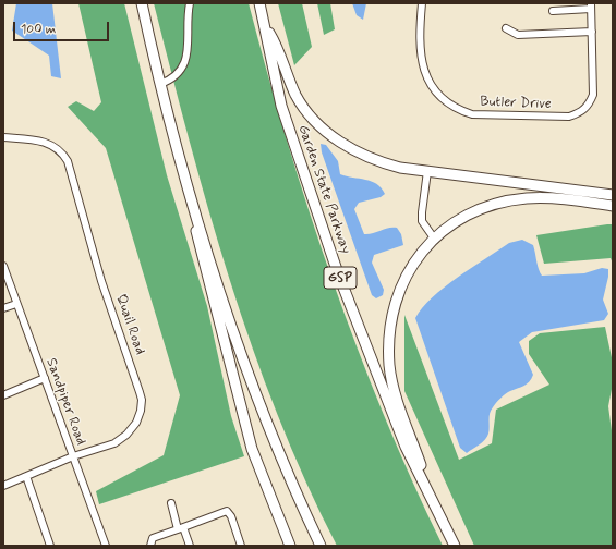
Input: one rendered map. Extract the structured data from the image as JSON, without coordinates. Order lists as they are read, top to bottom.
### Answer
{
  "streets": {
    "highway": ["Garden State Parkway", "GSP"],
    "street": ["Butler Drive", "Quail Road", "Sandpiper Road"]
  },
  "crossings": [
    ["Quail Road", "Sandpiper Road"]
  ],
  "scale_bar": "100 m"
}
